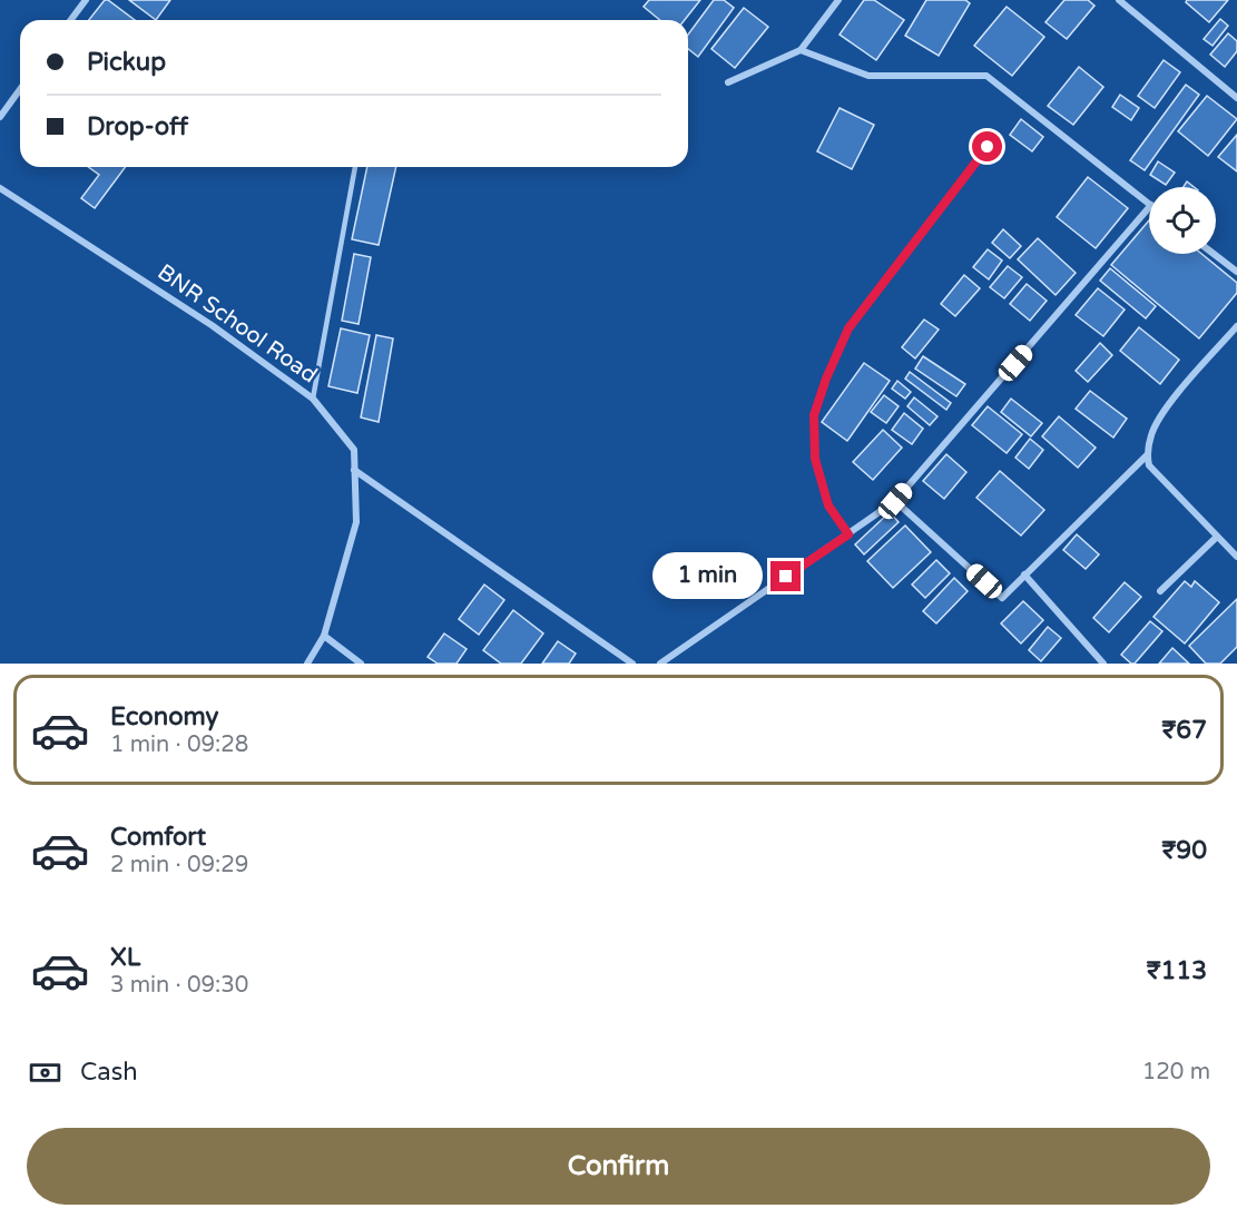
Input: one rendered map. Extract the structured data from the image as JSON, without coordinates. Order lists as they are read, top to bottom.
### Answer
{
  "streets": {
    "street": ["BNR School Road"]
  },
  "page": {
    "banner": ["Pickup", "Drop-off"],
    "bubble": "1 min",
    "list": [
      {
        "name": "Economy",
        "note": "1 min · 09:28",
        "value": "₹67"
      },
      {
        "name": "Comfort",
        "note": "2 min · 09:29",
        "value": "₹90"
      },
      {
        "name": "XL",
        "note": "3 min · 09:30",
        "value": "₹113"
      }
    ],
    "pay": ["Cash", "120 m"],
    "buttons": "Confirm"
  }
}
